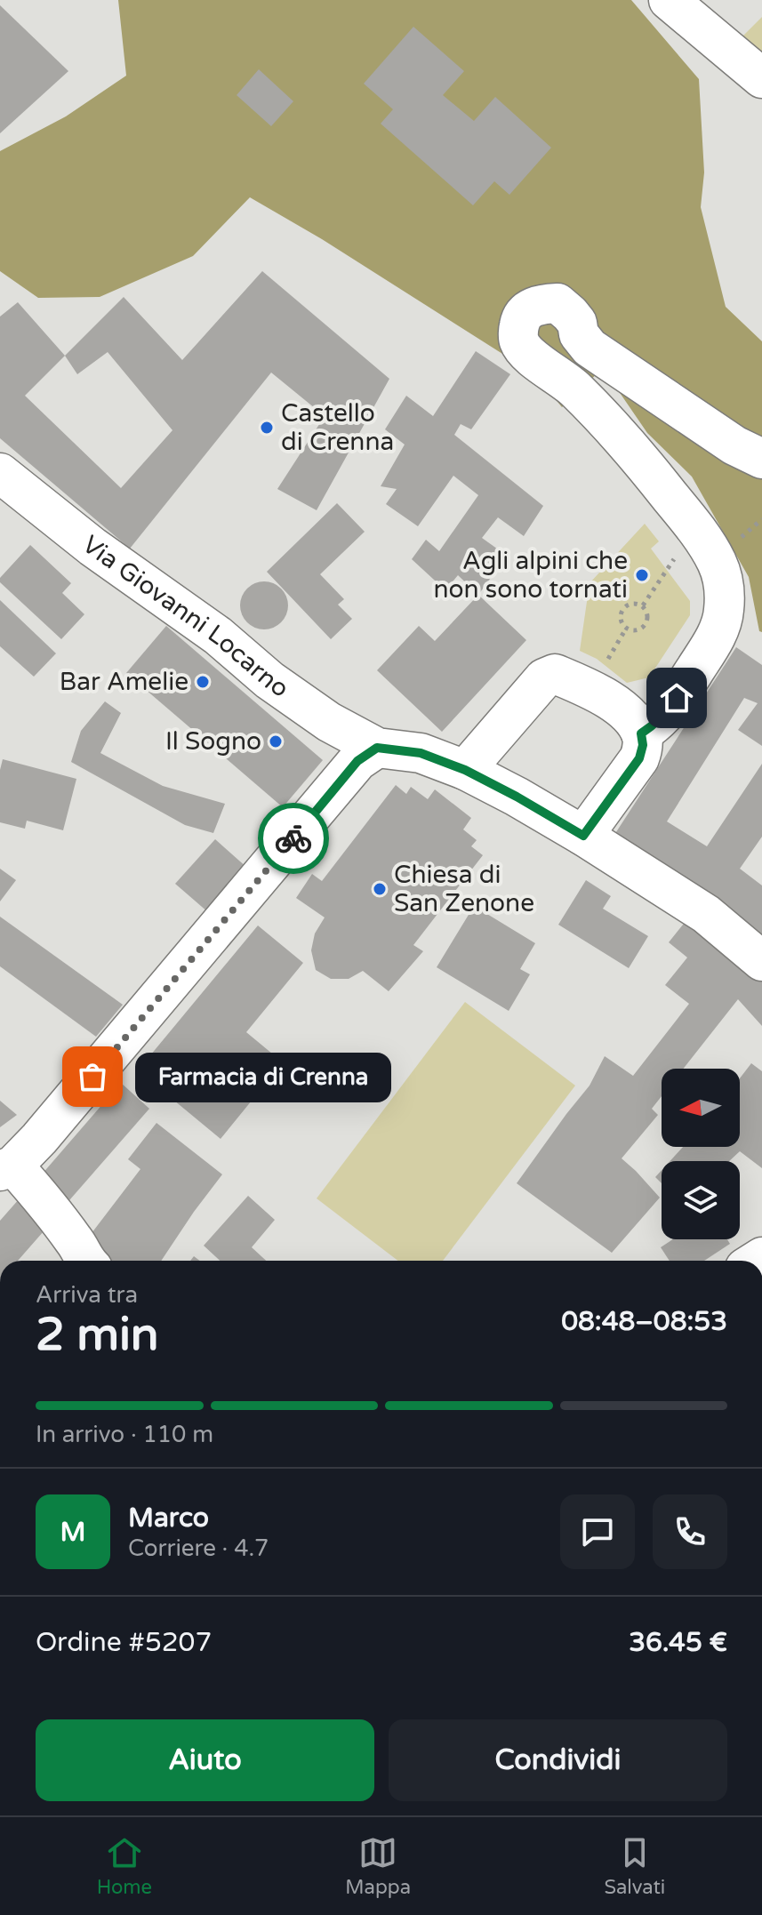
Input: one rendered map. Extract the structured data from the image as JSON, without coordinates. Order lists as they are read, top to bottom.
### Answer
{
  "streets": {
    "street": ["Via Giovanni Locarno"]
  },
  "places": [
    "Castello di Crenna",
    "Agli alpini che non sono tornati",
    "Bar Amelie",
    "Il Sogno",
    "Chiesa di San Zenone",
    "Farmacia di Crenna"
  ],
  "north": "left",
  "page": {
    "bubble": "Farmacia di Crenna",
    "heading": ["2 min", "Arriva tra", "08:48–08:53"],
    "panel": [
      "Marco",
      "Corriere · 4.7",
      "Ordine #5207",
      "36.45 €"
    ],
    "bar": "In arrivo · 110 m",
    "round": "M",
    "buttons": ["Aiuto", "Condividi"],
    "tabs": ["Home", "Mappa", "Salvati"]
  }
}
